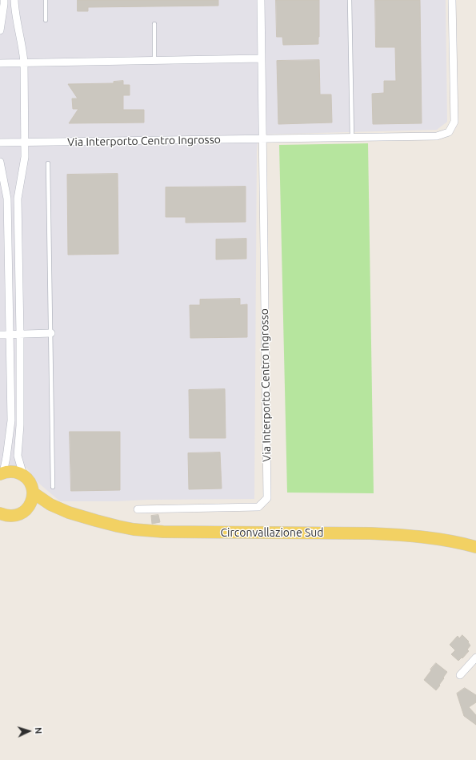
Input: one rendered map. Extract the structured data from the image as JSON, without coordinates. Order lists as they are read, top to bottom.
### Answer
{
  "streets": {
    "main road": ["Circonvallazione Sud"],
    "street": ["Via Interporto Centro Ingrosso"]
  },
  "north": "right"
}
